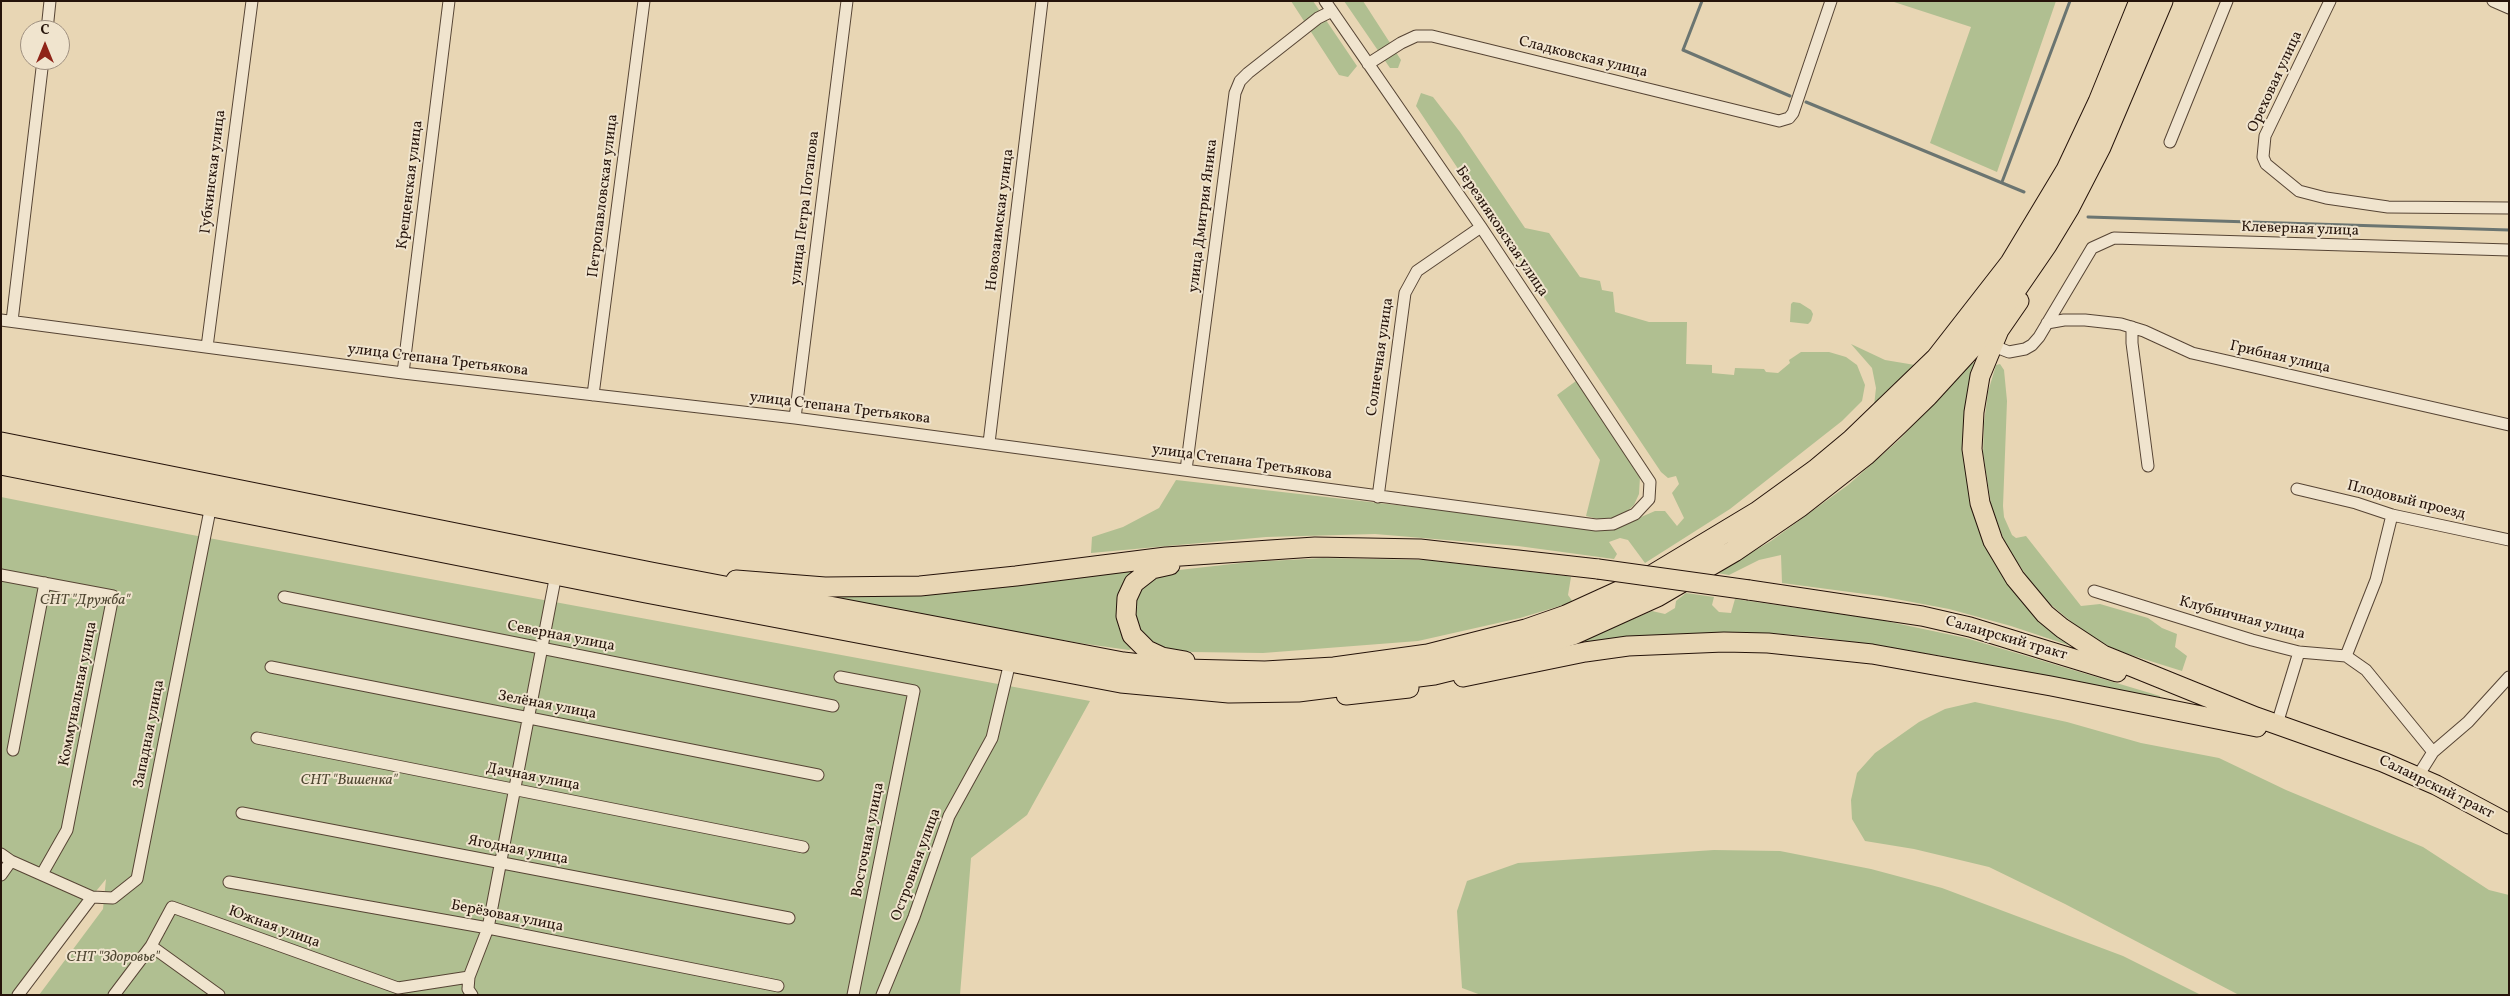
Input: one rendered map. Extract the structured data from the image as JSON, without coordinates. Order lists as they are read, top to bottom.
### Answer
{
  "streets": {
    "main road": ["Салаирский тракт"],
    "street": [
      "Сладковская улица",
      "Ореховая улица",
      "Губкинская улица",
      "Крещенская улица",
      "Петропавловская улица",
      "улица Петра Потапова",
      "улица Дмитрия Яника",
      "Новозаимская улица",
      "Клеверная улица",
      "Березняковская улица",
      "Солнечная улица",
      "Грибная улица",
      "улица Степана Третьякова",
      "Плодовый проезд",
      "Клубничная улица",
      "Северная улица",
      "Коммунальная улица",
      "Зелёная улица",
      "Западная улица",
      "Дачная улица",
      "Восточная улица",
      "Ягодная улица",
      "Островная улица",
      "Берёзовая улица",
      "Южная улица"
    ]
  },
  "crossings": [
    ["Сладковская улица", "Березняковская улица"],
    ["Губкинская улица", "улица Степана Третьякова"],
    ["Крещенская улица", "улица Степана Третьякова"],
    ["Петропавловская улица", "улица Степана Третьякова"],
    ["улица Петра Потапова", "улица Степана Третьякова"],
    ["улица Дмитрия Яника", "Березняковская улица"],
    ["улица Дмитрия Яника", "улица Степана Третьякова"],
    ["Новозаимская улица", "улица Степана Третьякова"],
    ["Клеверная улица", "Грибная улица"],
    ["Березняковская улица", "Солнечная улица"],
    ["Березняковская улица", "улица Степана Третьякова"],
    ["Солнечная улица", "улица Степана Третьякова"]
  ],
  "parks": ["СНТ \"Дружба\"", "СНТ \"Вишенка\"", "СНТ \"Здоровье\""],
  "north": "top"
}
